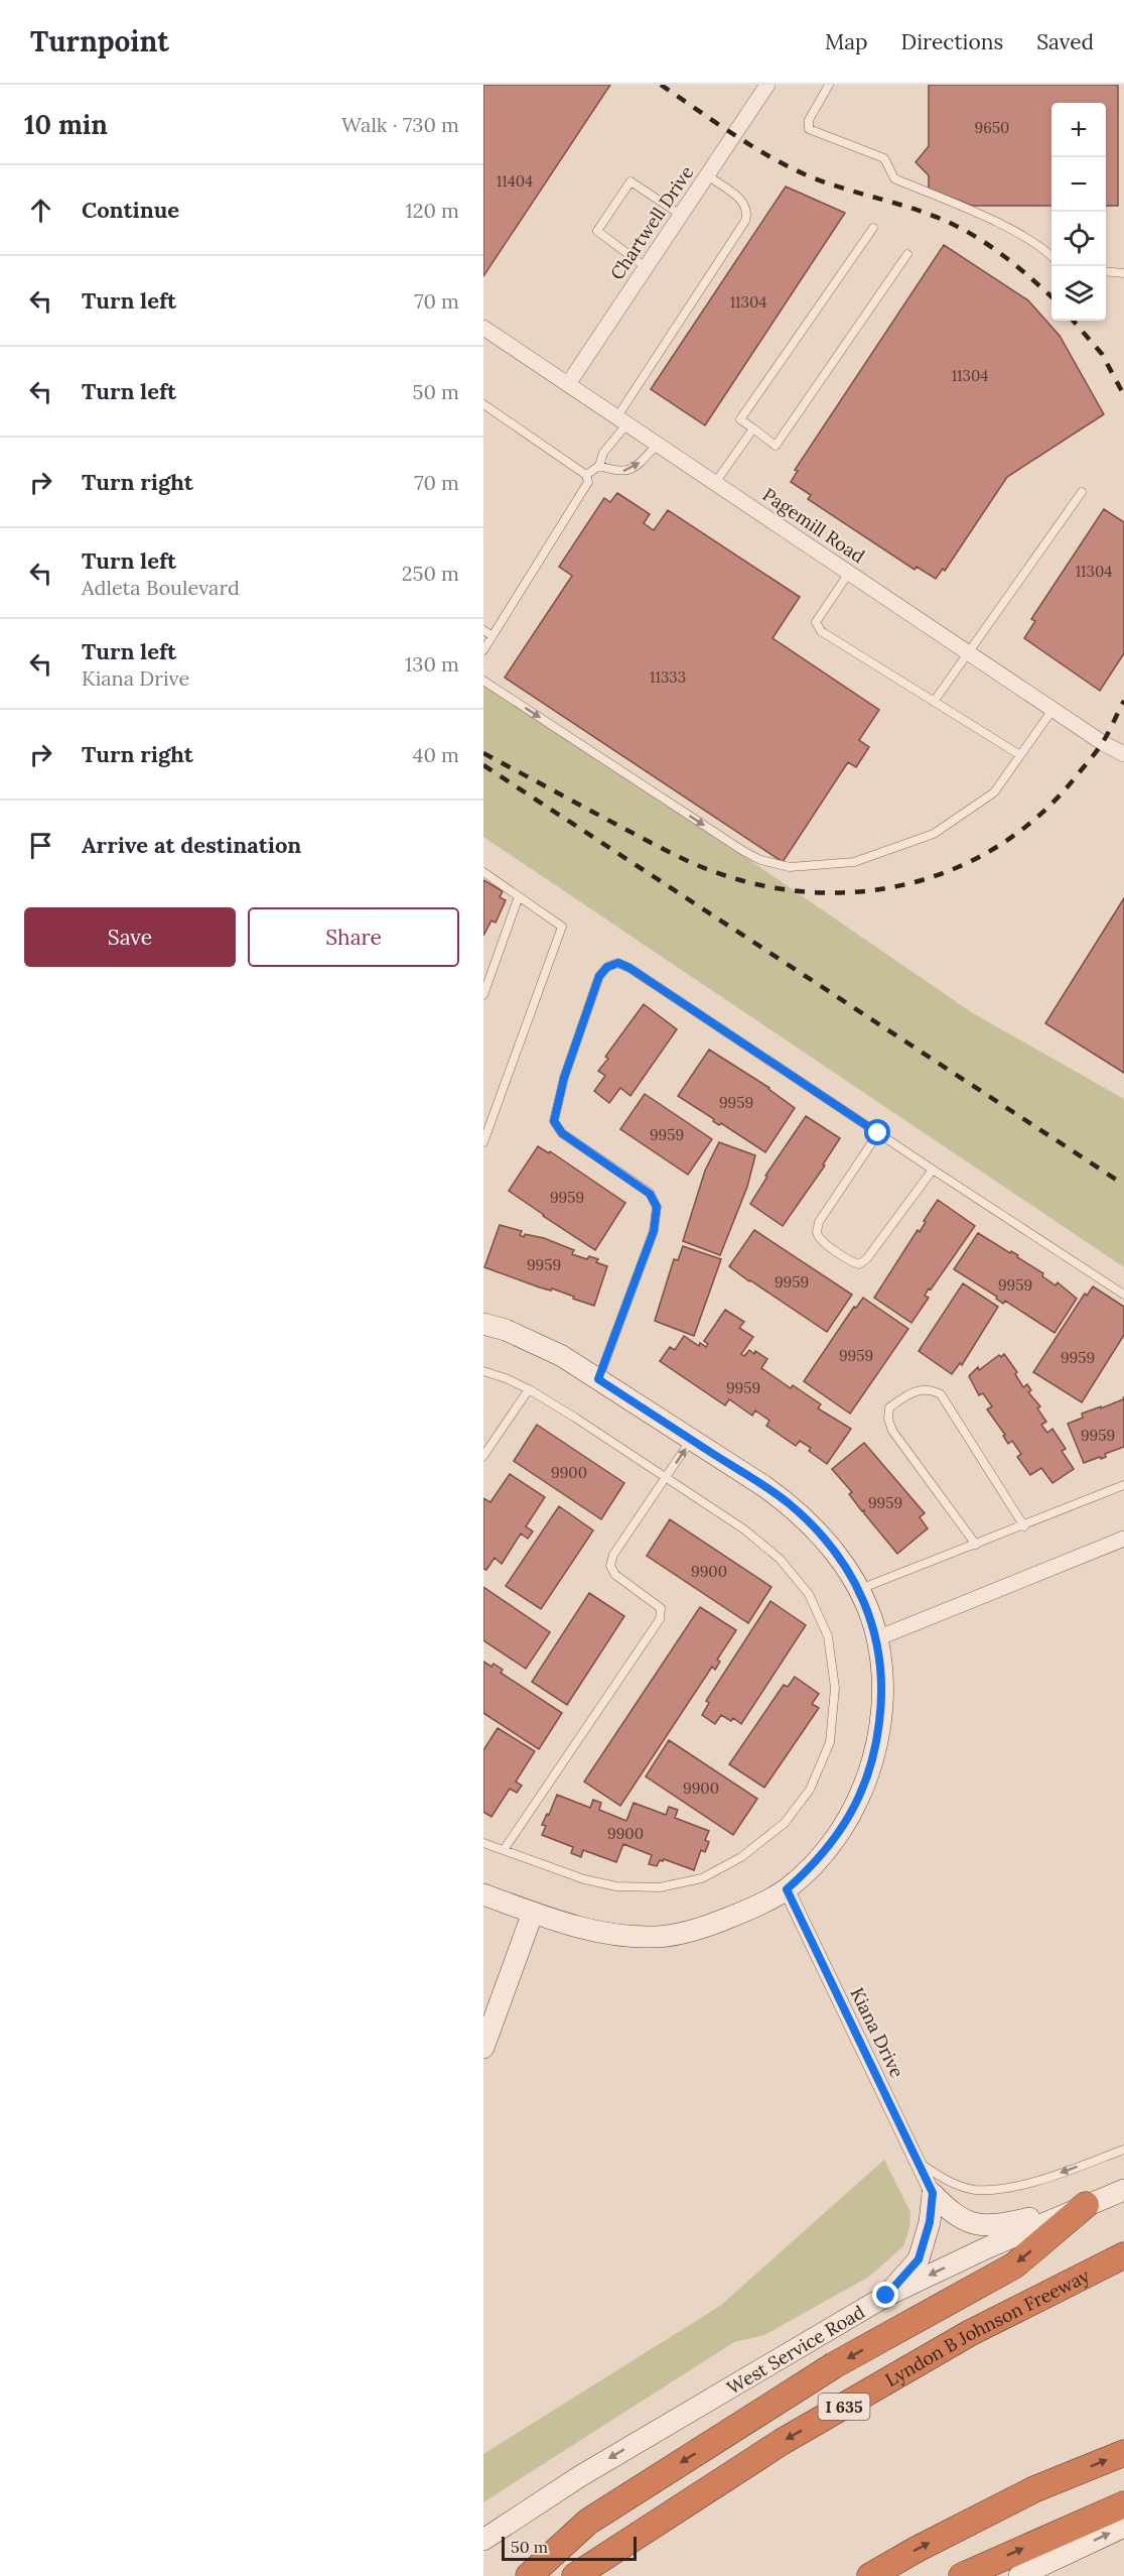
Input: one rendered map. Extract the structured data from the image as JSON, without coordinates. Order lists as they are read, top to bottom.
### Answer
{
  "streets": {
    "highway": ["Lyndon B Johnson Freeway", "I 635"],
    "street": [
      "Chartwell Drive",
      "Pagemill Road",
      "Kiana Drive",
      "West Service Road"
    ]
  },
  "crossings": [
    ["Chartwell Drive", "Pagemill Road"]
  ],
  "one_way": ["West Service Road"],
  "house_numbers": [
    "9650",
    "11404",
    "11304",
    "11304",
    "11304",
    "11333",
    "9959",
    "9959",
    "9959",
    "9959",
    "9959",
    "9959",
    "9959",
    "9959",
    "9959",
    "9959",
    "9900",
    "9959",
    "9900",
    "9900",
    "9900"
  ],
  "scale_bar": "50 m",
  "page": {
    "header": "Turnpoint",
    "nav": ["Map", "Directions", "Saved"],
    "heading": ["10 min", "Walk · 730 m"],
    "map_buttons": ["+", "−"],
    "list": [
      ["Continue", "120 m"],
      ["Turn left", "70 m"],
      ["Turn left", "50 m"],
      ["Turn right", "70 m"],
      ["Turn left", "Adleta Boulevard", "250 m"],
      ["Turn left", "Kiana Drive", "130 m"],
      ["Turn right", "40 m"],
      "Arrive at destination"
    ],
    "buttons": ["Save", "Share"],
    "scale": "50 m"
  }
}
